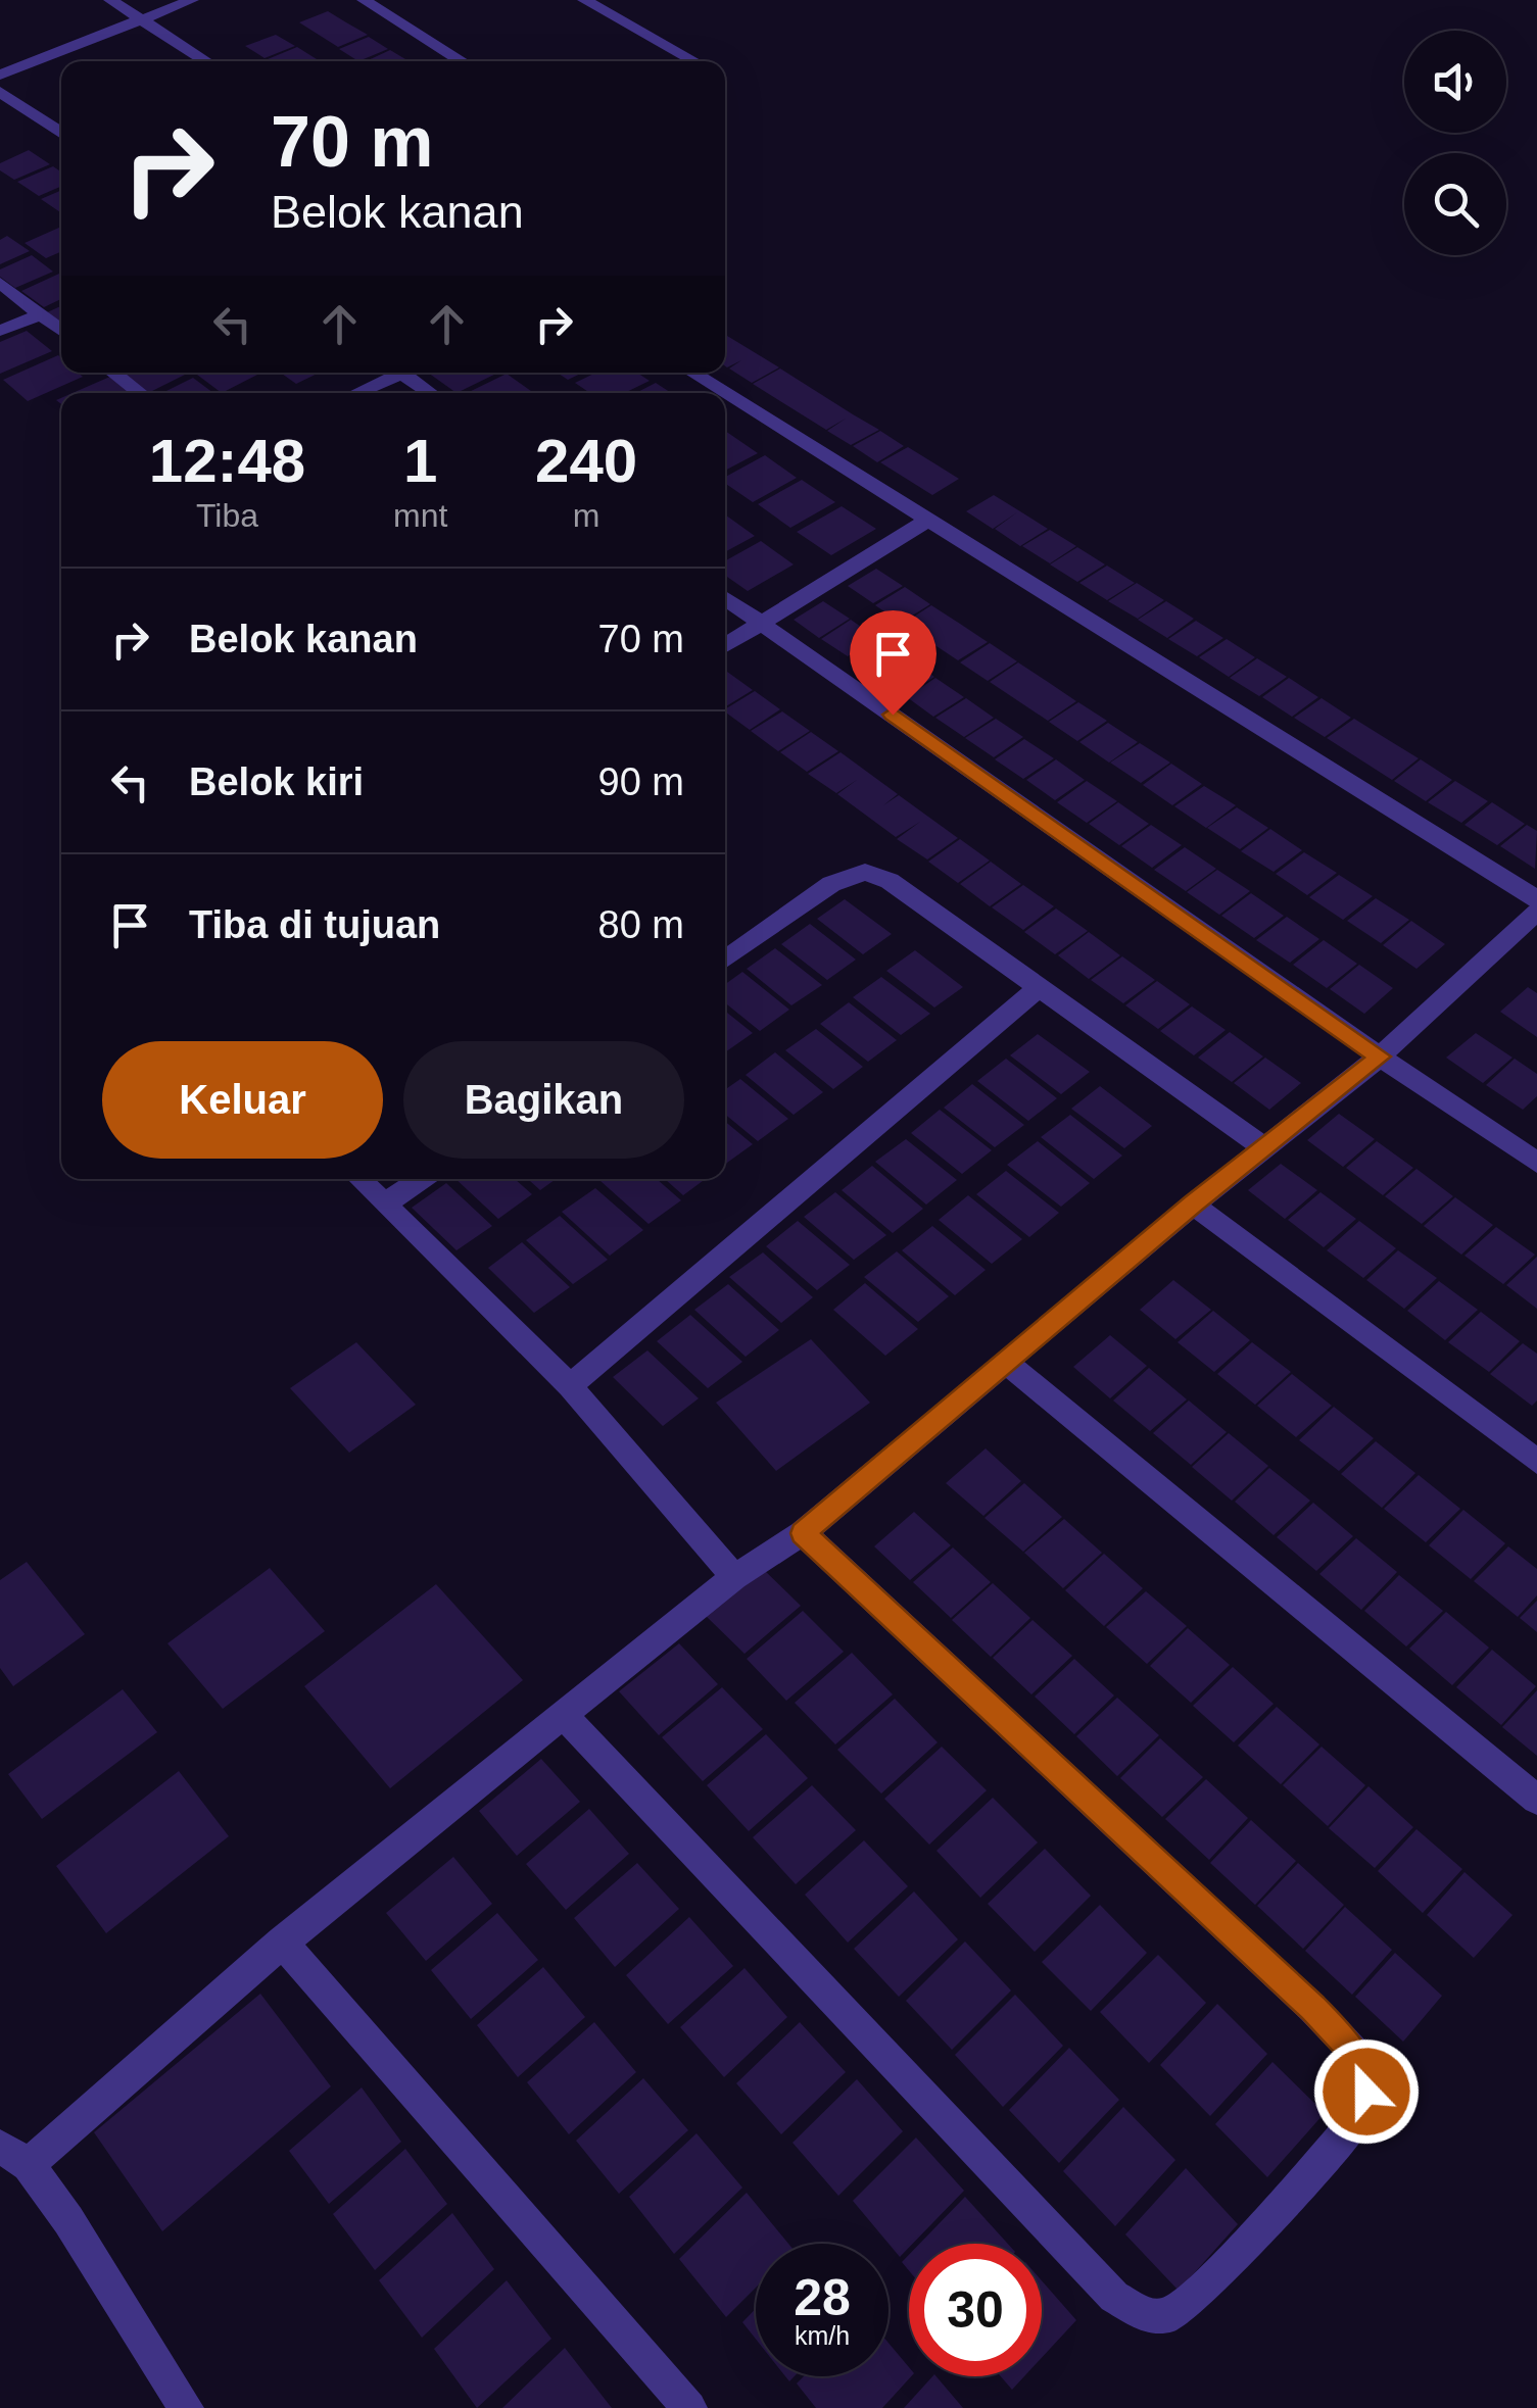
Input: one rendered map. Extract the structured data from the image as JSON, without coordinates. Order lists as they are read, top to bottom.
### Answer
{
  "page": {
    "turn": ["70 m", "Belok kanan"],
    "eta": [
      "12:48",
      "Tiba",
      "1",
      "mnt",
      "240",
      "m"
    ],
    "list": [
      {
        "name": "Belok kanan",
        "value": "70 m"
      },
      {
        "name": "Belok kiri",
        "value": "90 m"
      },
      {
        "name": "Tiba di tujuan",
        "value": "80 m"
      }
    ],
    "buttons": ["Keluar", "Bagikan"],
    "speed": "28 km/h",
    "limit": "30"
  }
}
